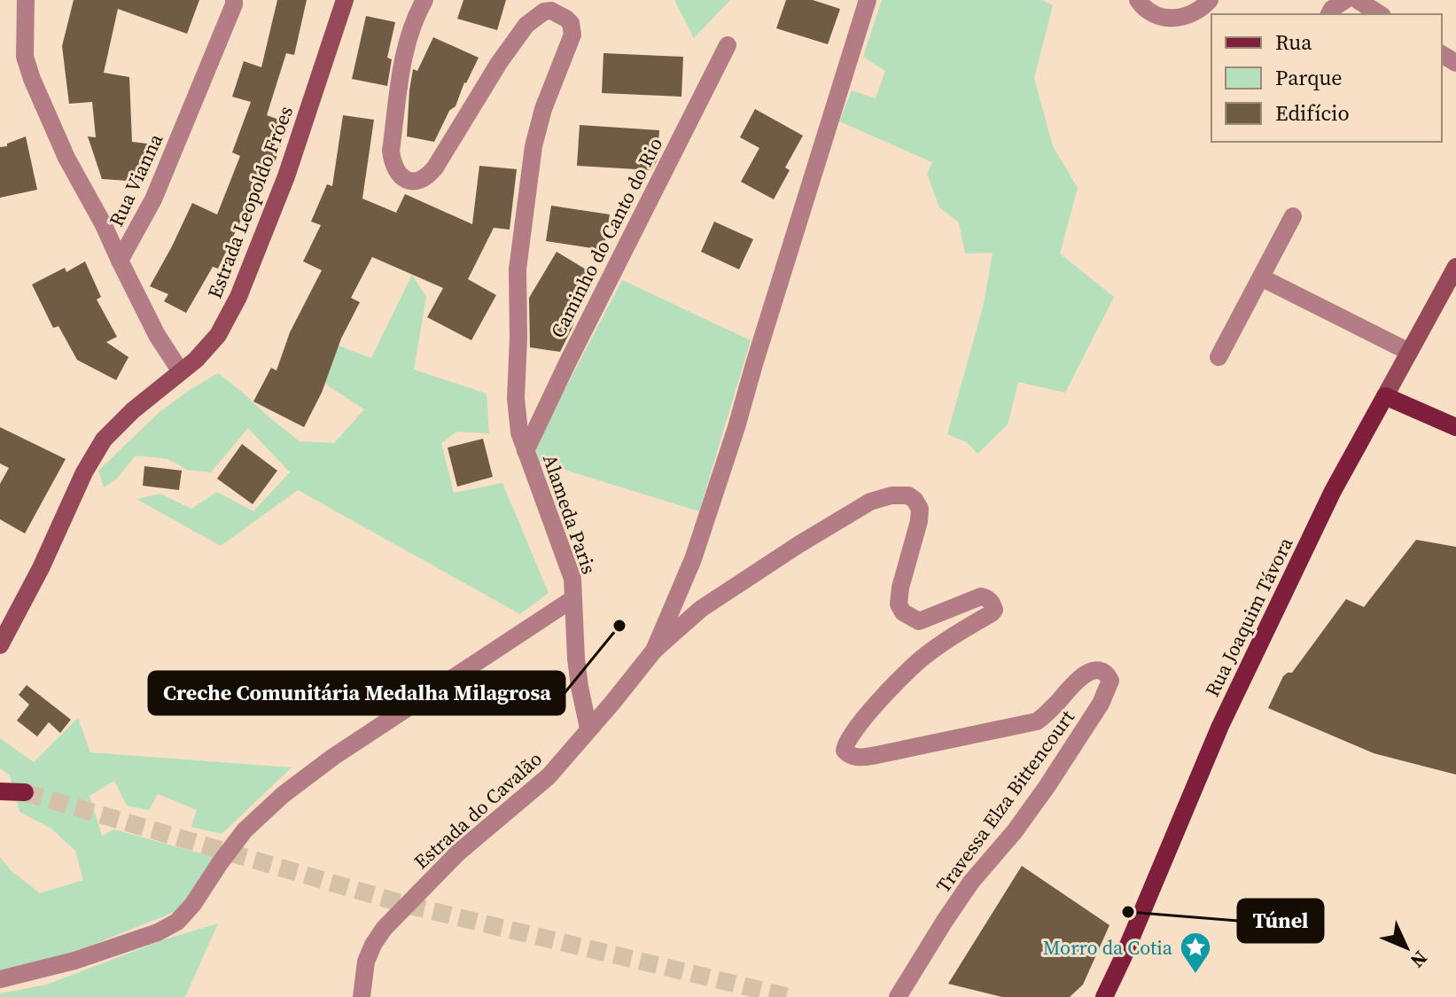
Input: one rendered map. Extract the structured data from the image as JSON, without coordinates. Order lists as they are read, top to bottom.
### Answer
{
  "streets": {
    "main road": ["Rua Joaquim Távora"],
    "street": [
      "Rua Vianna",
      "Estrada Leopoldo Fróes",
      "Caminho do Canto do Rio",
      "Alameda Paris",
      "Travessa Elza Bittencourt",
      "Estrada do Cavalão"
    ]
  },
  "crossings": [
    ["Caminho do Canto do Rio", "Alameda Paris"],
    ["Alameda Paris", "Estrada do Cavalão"]
  ],
  "places": {
    "other": ["Creche Comunitária Medalha Milagrosa", "Túnel"],
    "place": ["Morro da Cotia"]
  },
  "legend": ["Rua", "Parque", "Edifício"],
  "north": "bottom right"
}
